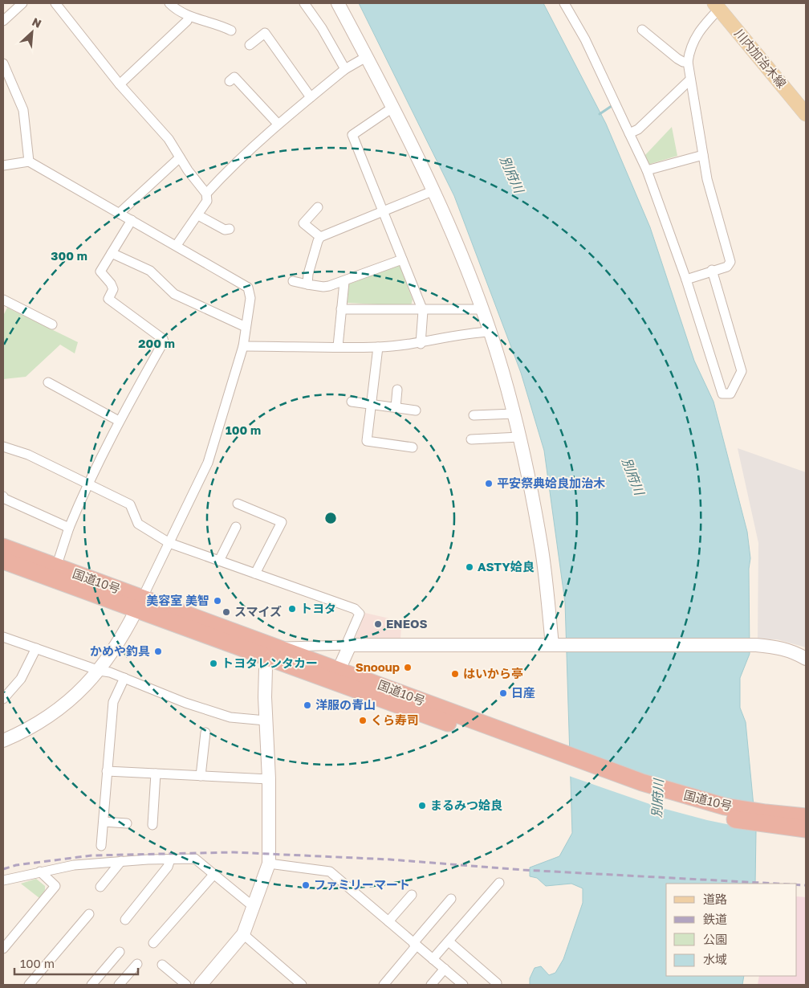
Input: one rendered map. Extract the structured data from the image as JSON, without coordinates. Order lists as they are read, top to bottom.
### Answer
{
  "streets": {
    "highway": ["国道10号"],
    "main road": ["川内加治木線"]
  },
  "water": ["別府川"],
  "places": [
    "平安祭典姶良加治木",
    "ASTY姶良",
    "美容室 美智",
    "トヨタ",
    "スマイズ",
    "ENEOS",
    "かめや釣具",
    "トヨタレンタカー",
    "Snooup",
    "はいから亭",
    "日産",
    "洋服の青山",
    "くら寿司",
    "まるみつ姶良",
    "ファミリーマート"
  ],
  "legend": [
    "道路",
    "鉄道",
    "公園",
    "水域"
  ],
  "scale_bar": "100 m",
  "north": "top right",
  "rings": ["300 m", "200 m", "100 m"]
}
